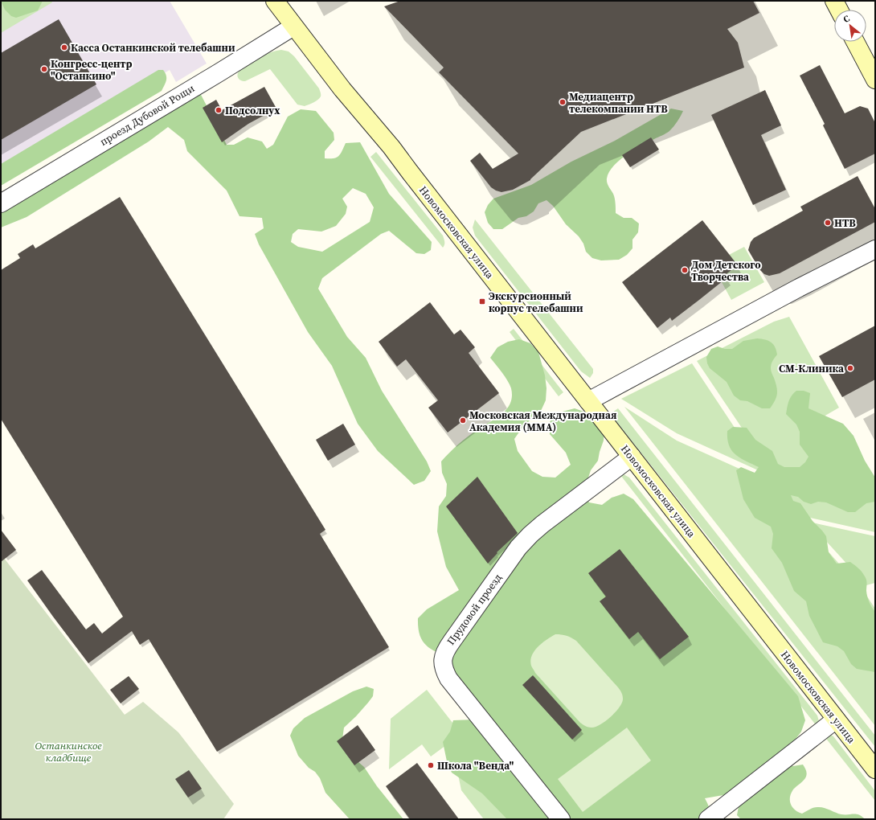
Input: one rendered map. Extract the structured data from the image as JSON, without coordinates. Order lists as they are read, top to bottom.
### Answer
{
  "streets": {
    "main road": ["Новомосковская улица"],
    "street": ["проезд Дубовой Рощи", "Прудовой проезд"]
  },
  "crossings": [
    ["проезд Дубовой Рощи", "Новомосковская улица"],
    ["Новомосковская улица", "Прудовой проезд"]
  ],
  "parks": ["Останкинское кладбище"],
  "places": {
    "other": [
      "Касса Останкинской телебашни",
      "Конгресс-центр \"Останкино\"",
      "Медиацентр телекомпании НТВ",
      "Подсолнух",
      "НТВ",
      "Дом Детского Творчества",
      "СМ-Клиника",
      "Московская Международная Академия (ММА)",
      "Школа \"Венда\""
    ],
    "transit": ["Экскурсионный корпус телебашни"]
  },
  "north": "top left"
}
